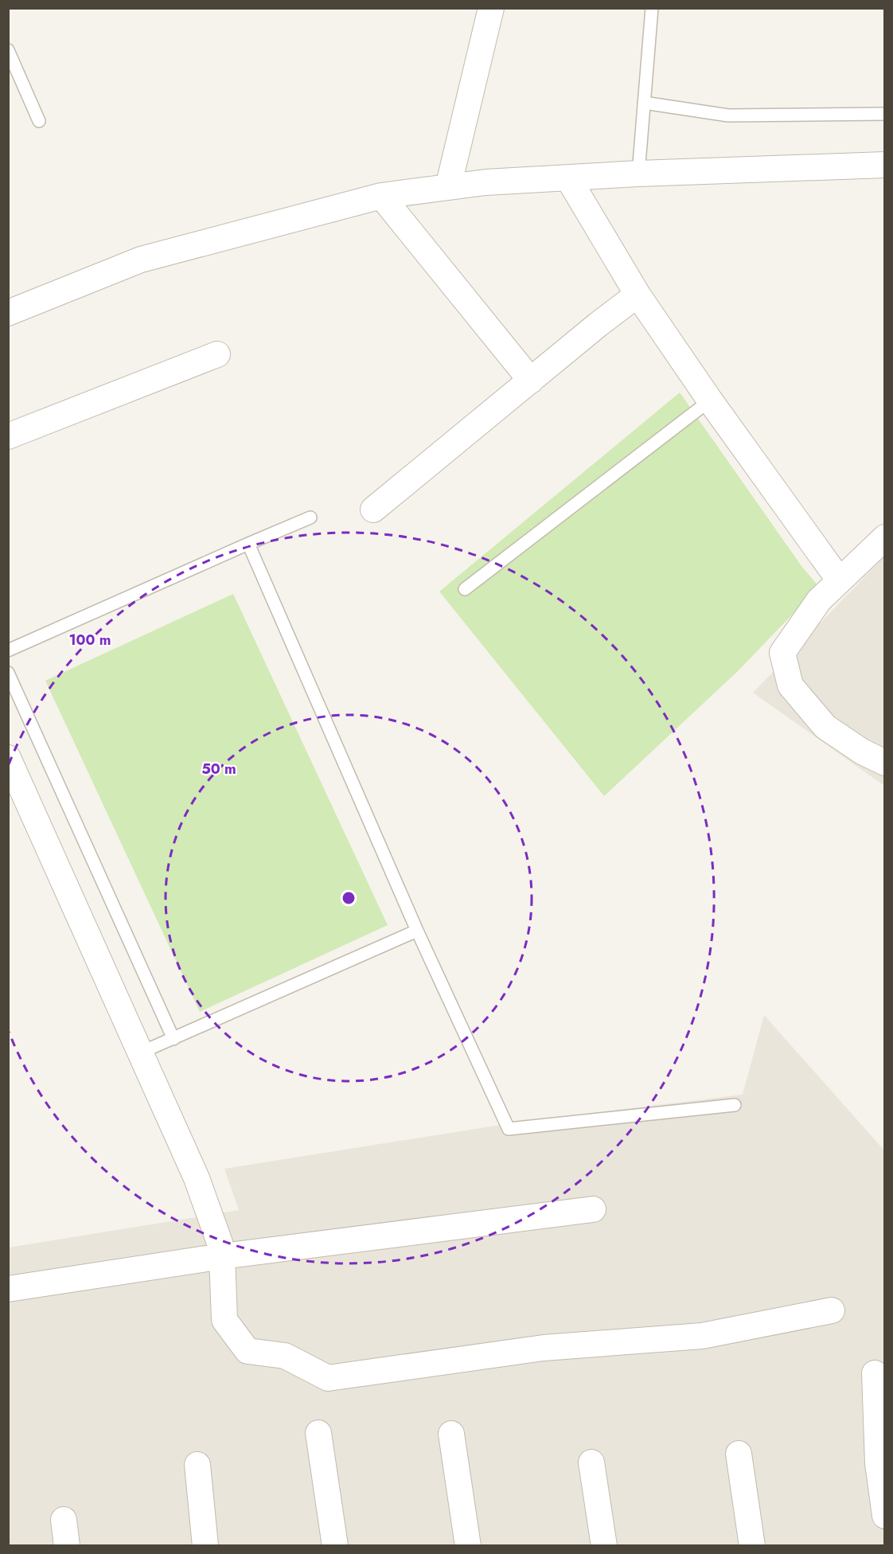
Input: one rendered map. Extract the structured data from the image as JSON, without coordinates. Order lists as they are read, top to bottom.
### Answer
{
  "rings": ["100 m", "50 m"]
}
